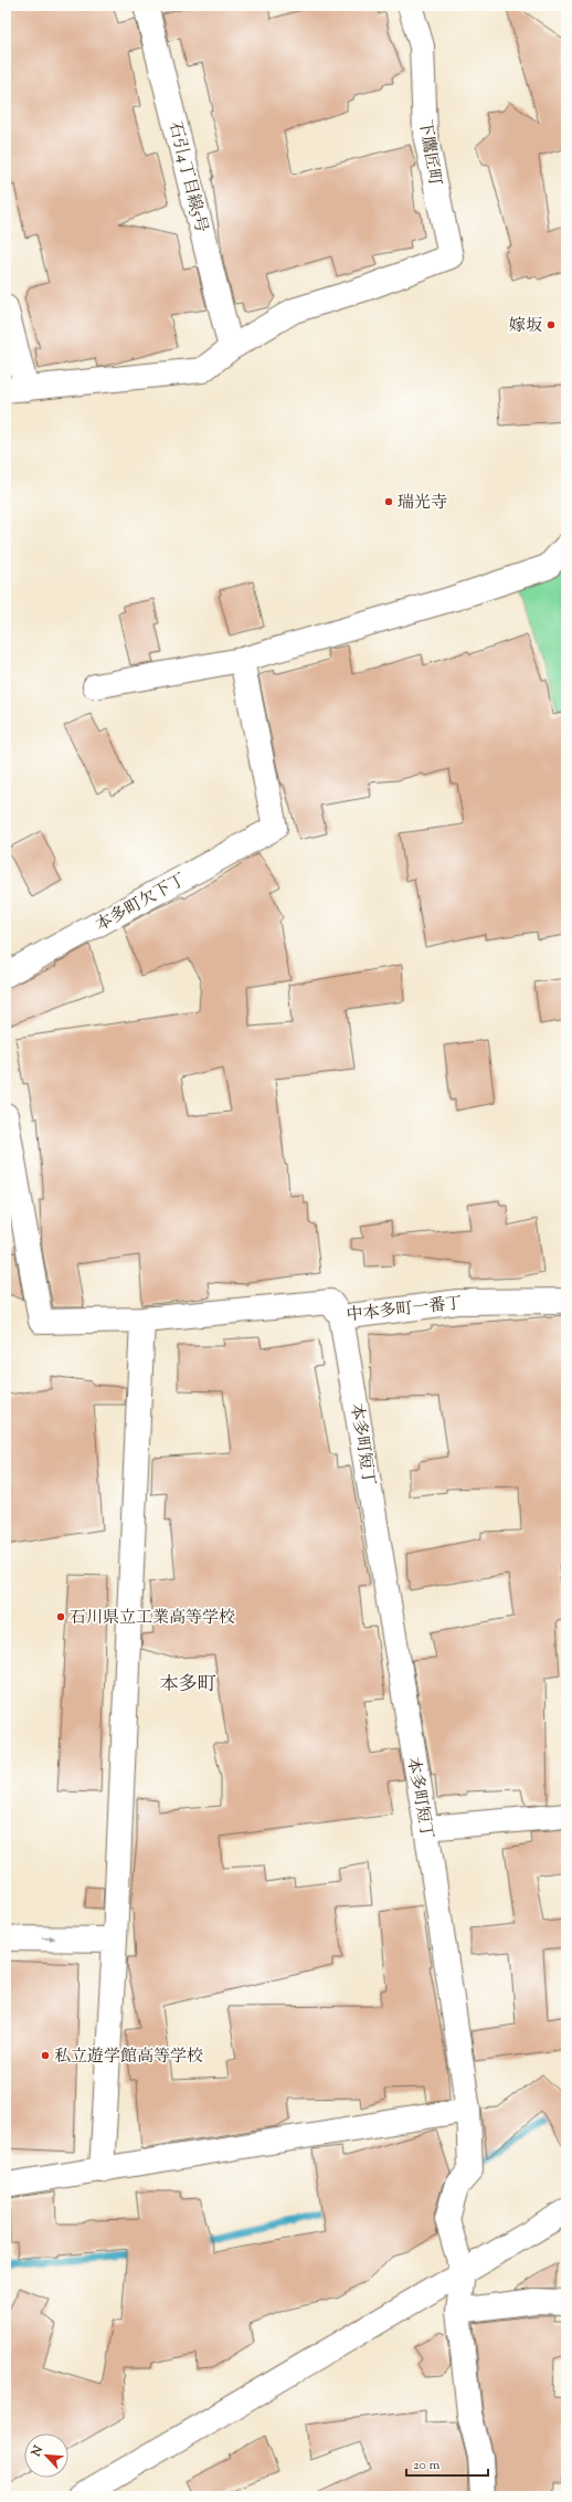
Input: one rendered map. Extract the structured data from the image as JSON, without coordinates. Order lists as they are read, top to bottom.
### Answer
{
  "streets": {
    "street": [
      "下鷹匠町",
      "石引4丁目線5号",
      "本多町欠下丁",
      "中本多町一番丁",
      "本多町短丁"
    ]
  },
  "crossings": [
    ["下鷹匠町", "石引4丁目線5号"],
    ["中本多町一番丁", "本多町短丁"]
  ],
  "districts": ["本多町"],
  "places": [
    "嫁坂",
    "瑞光寺",
    "石川県立工業高等学校",
    "私立遊学館高等学校"
  ],
  "scale_bar": "20 m",
  "north": "top left"
}
